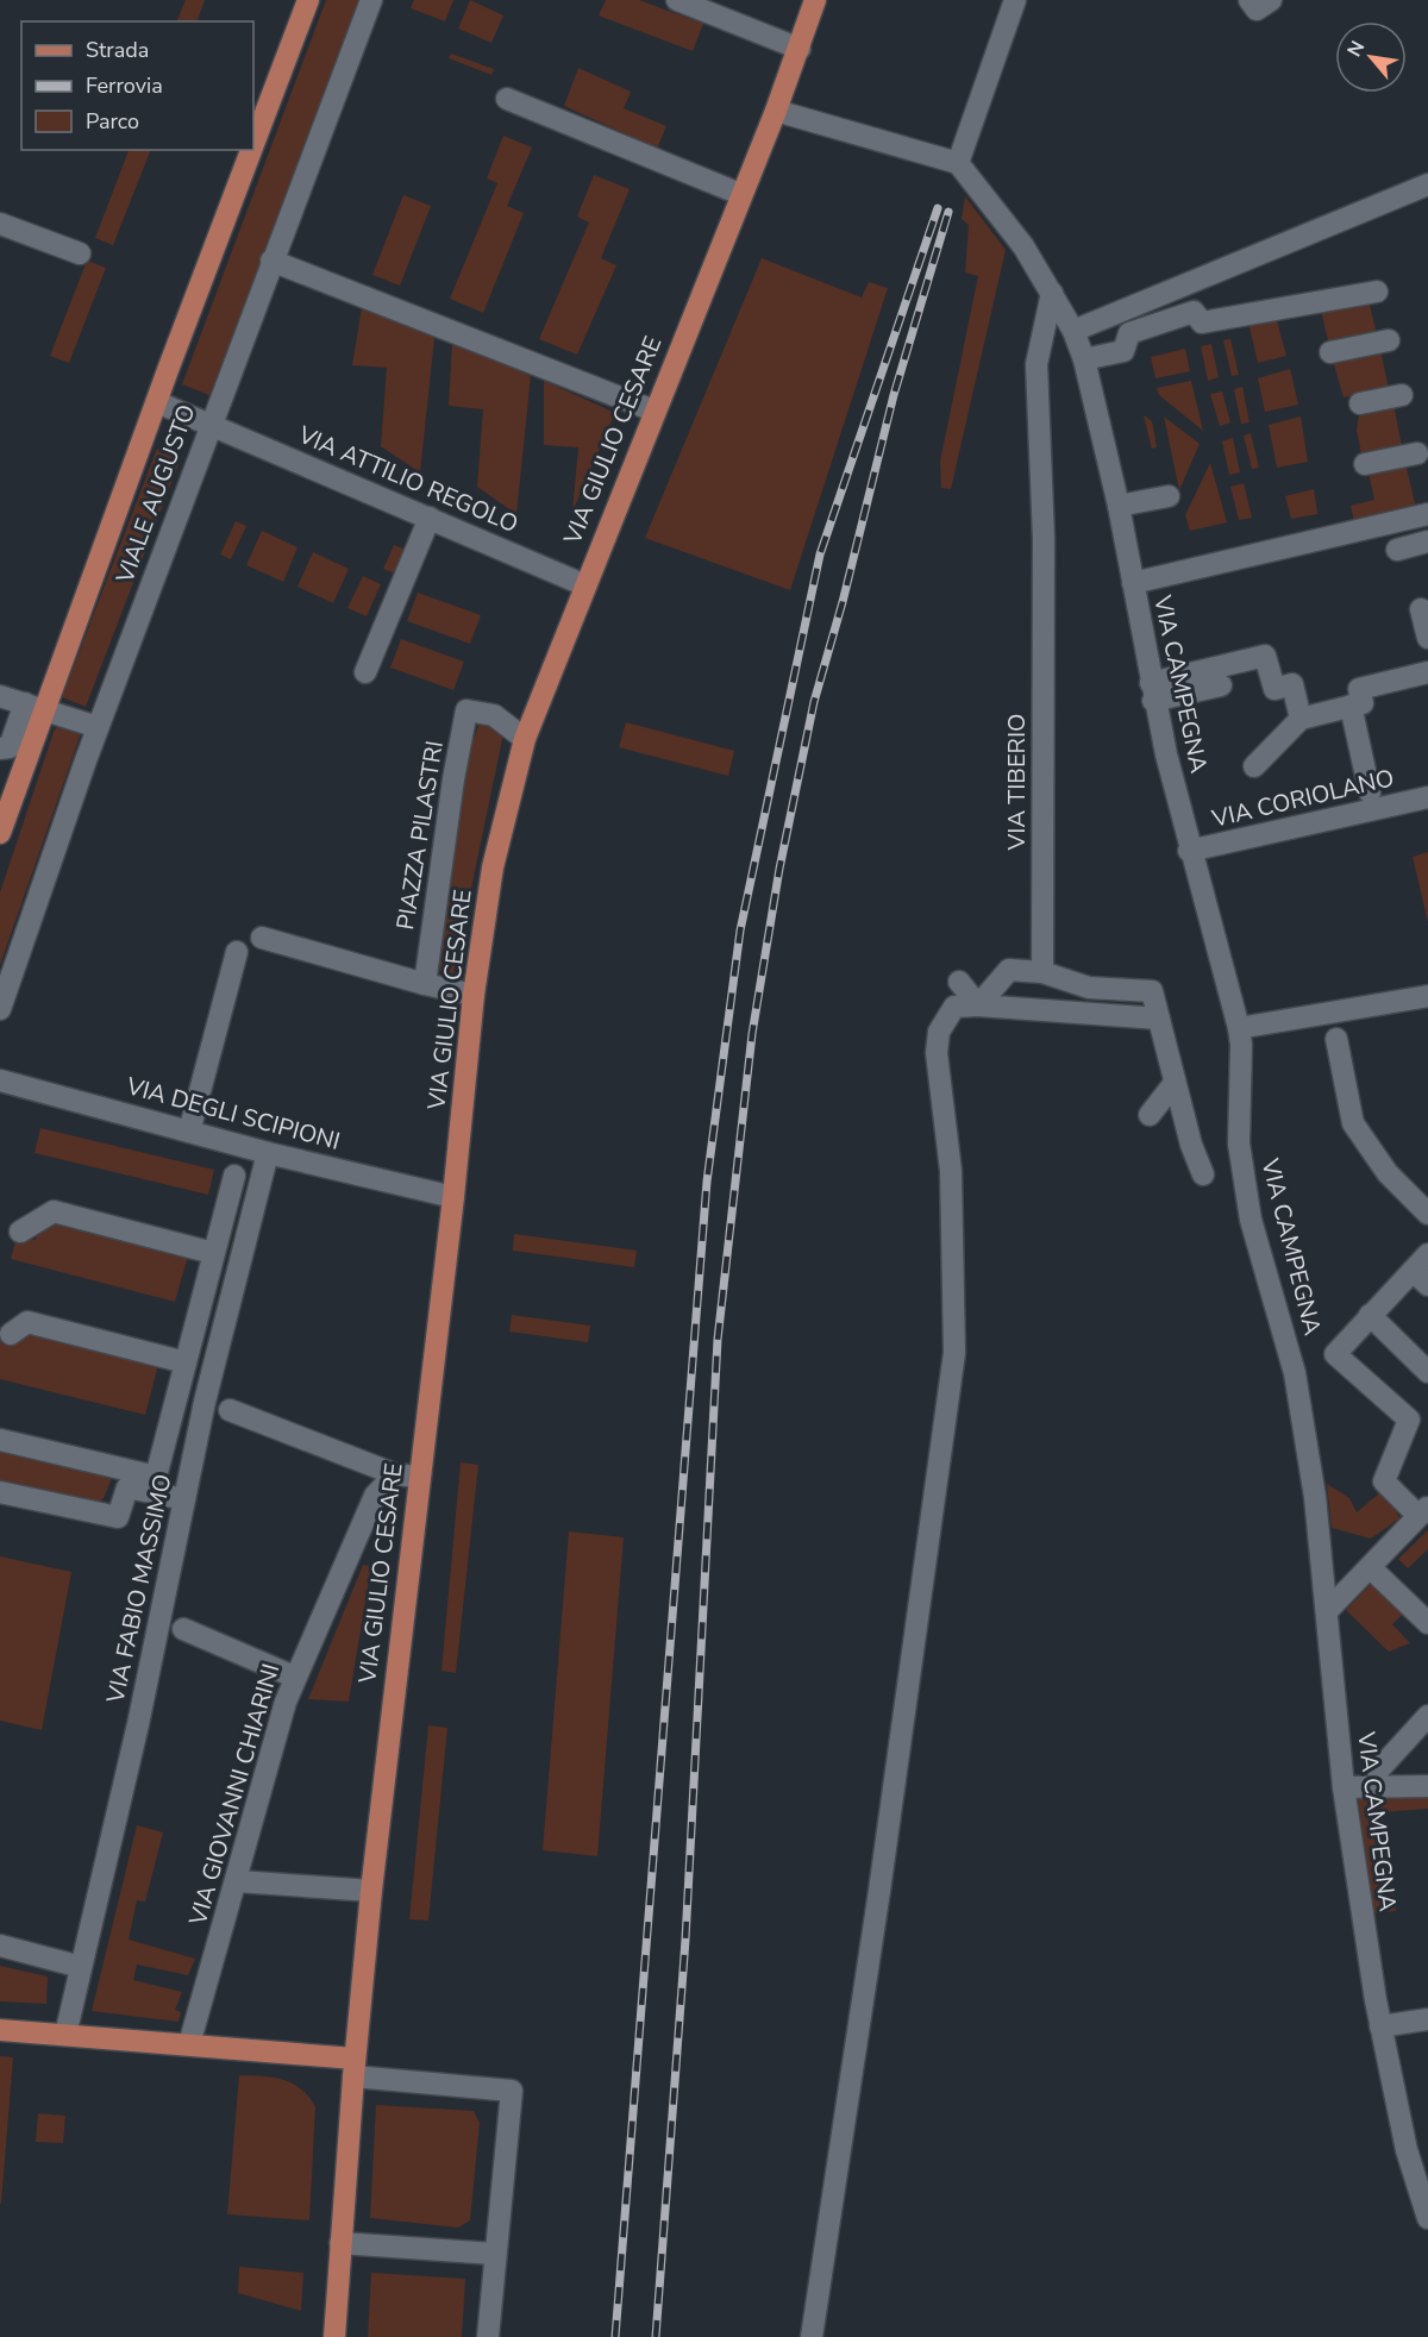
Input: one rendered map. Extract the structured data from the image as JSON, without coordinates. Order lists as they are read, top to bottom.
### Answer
{
  "streets": {
    "main road": ["VIA GIULIO CESARE", "VIALE AUGUSTO"],
    "street": [
      "VIA ATTILIO REGOLO",
      "VIA CAMPEGNA",
      "VIA TIBERIO",
      "VIA CORIOLANO",
      "PIAZZA PILASTRI",
      "VIA DEGLI SCIPIONI",
      "VIA FABIO MASSIMO",
      "VIA GIOVANNI CHIARINI"
    ]
  },
  "crossings": [
    ["VIA GIULIO CESARE", "VIA ATTILIO REGOLO"],
    ["VIA GIULIO CESARE", "PIAZZA PILASTRI"],
    ["VIA GIULIO CESARE", "VIA DEGLI SCIPIONI"],
    ["VIA ATTILIO REGOLO", "VIALE AUGUSTO"],
    ["VIA CAMPEGNA", "VIA TIBERIO"],
    ["VIA CAMPEGNA", "VIA CORIOLANO"],
    ["VIA DEGLI SCIPIONI", "VIA FABIO MASSIMO"]
  ],
  "legend": ["Strada", "Ferrovia", "Parco"],
  "north": "top left"
}
